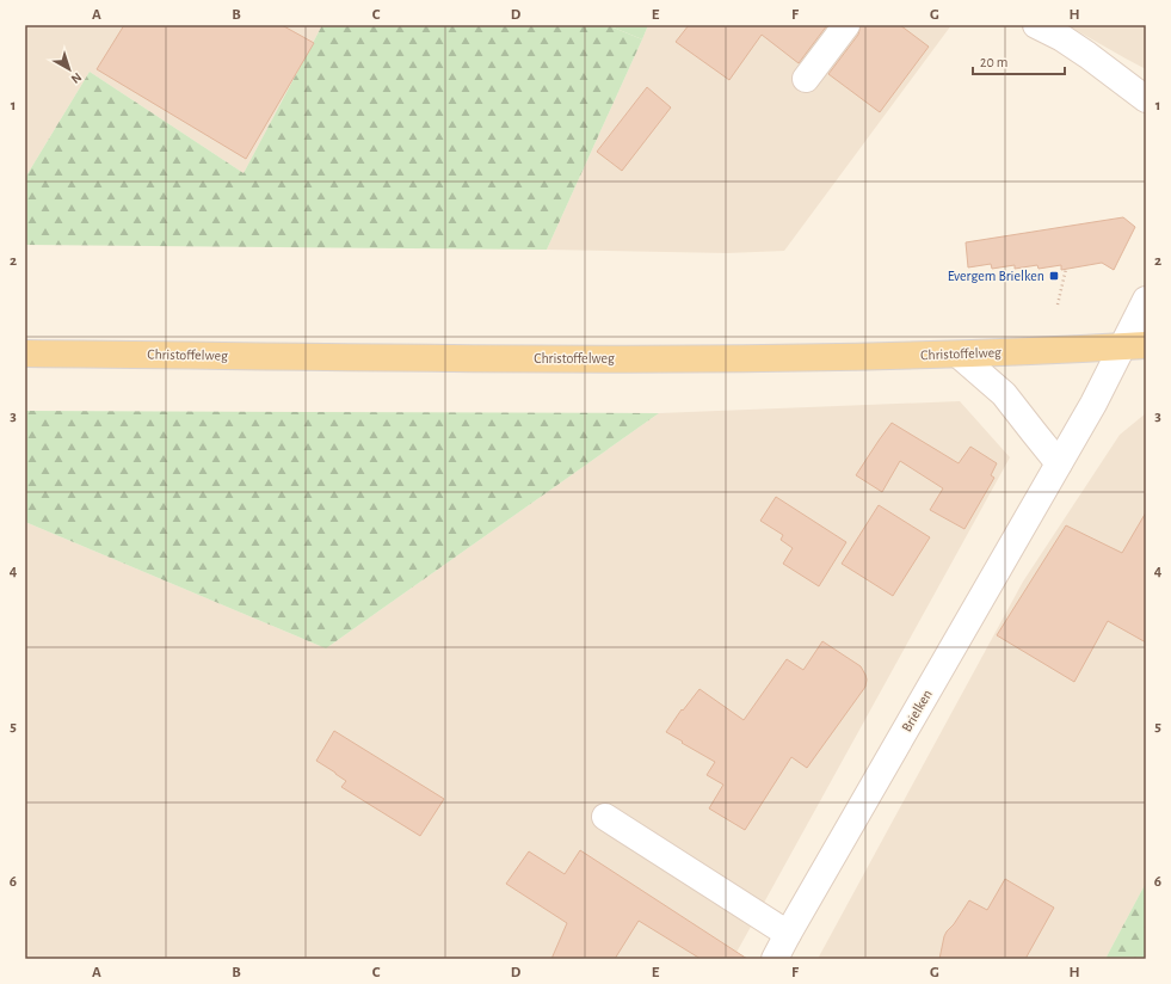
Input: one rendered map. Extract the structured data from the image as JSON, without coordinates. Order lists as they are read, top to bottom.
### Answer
{
  "streets": {
    "main road": ["Christoffelweg"],
    "street": ["Brielken"]
  },
  "crossings": [
    ["Christoffelweg", "Brielken"]
  ],
  "places": {
    "transit": ["Evergem Brielken"]
  },
  "scale_bar": "20 m",
  "north": "bottom right",
  "grid": {
    "columns": [
      "A",
      "B",
      "C",
      "D",
      "E",
      "F",
      "G",
      "H"
    ],
    "rows": [
      "1",
      "2",
      "3",
      "4",
      "5",
      "6"
    ]
  }
}
